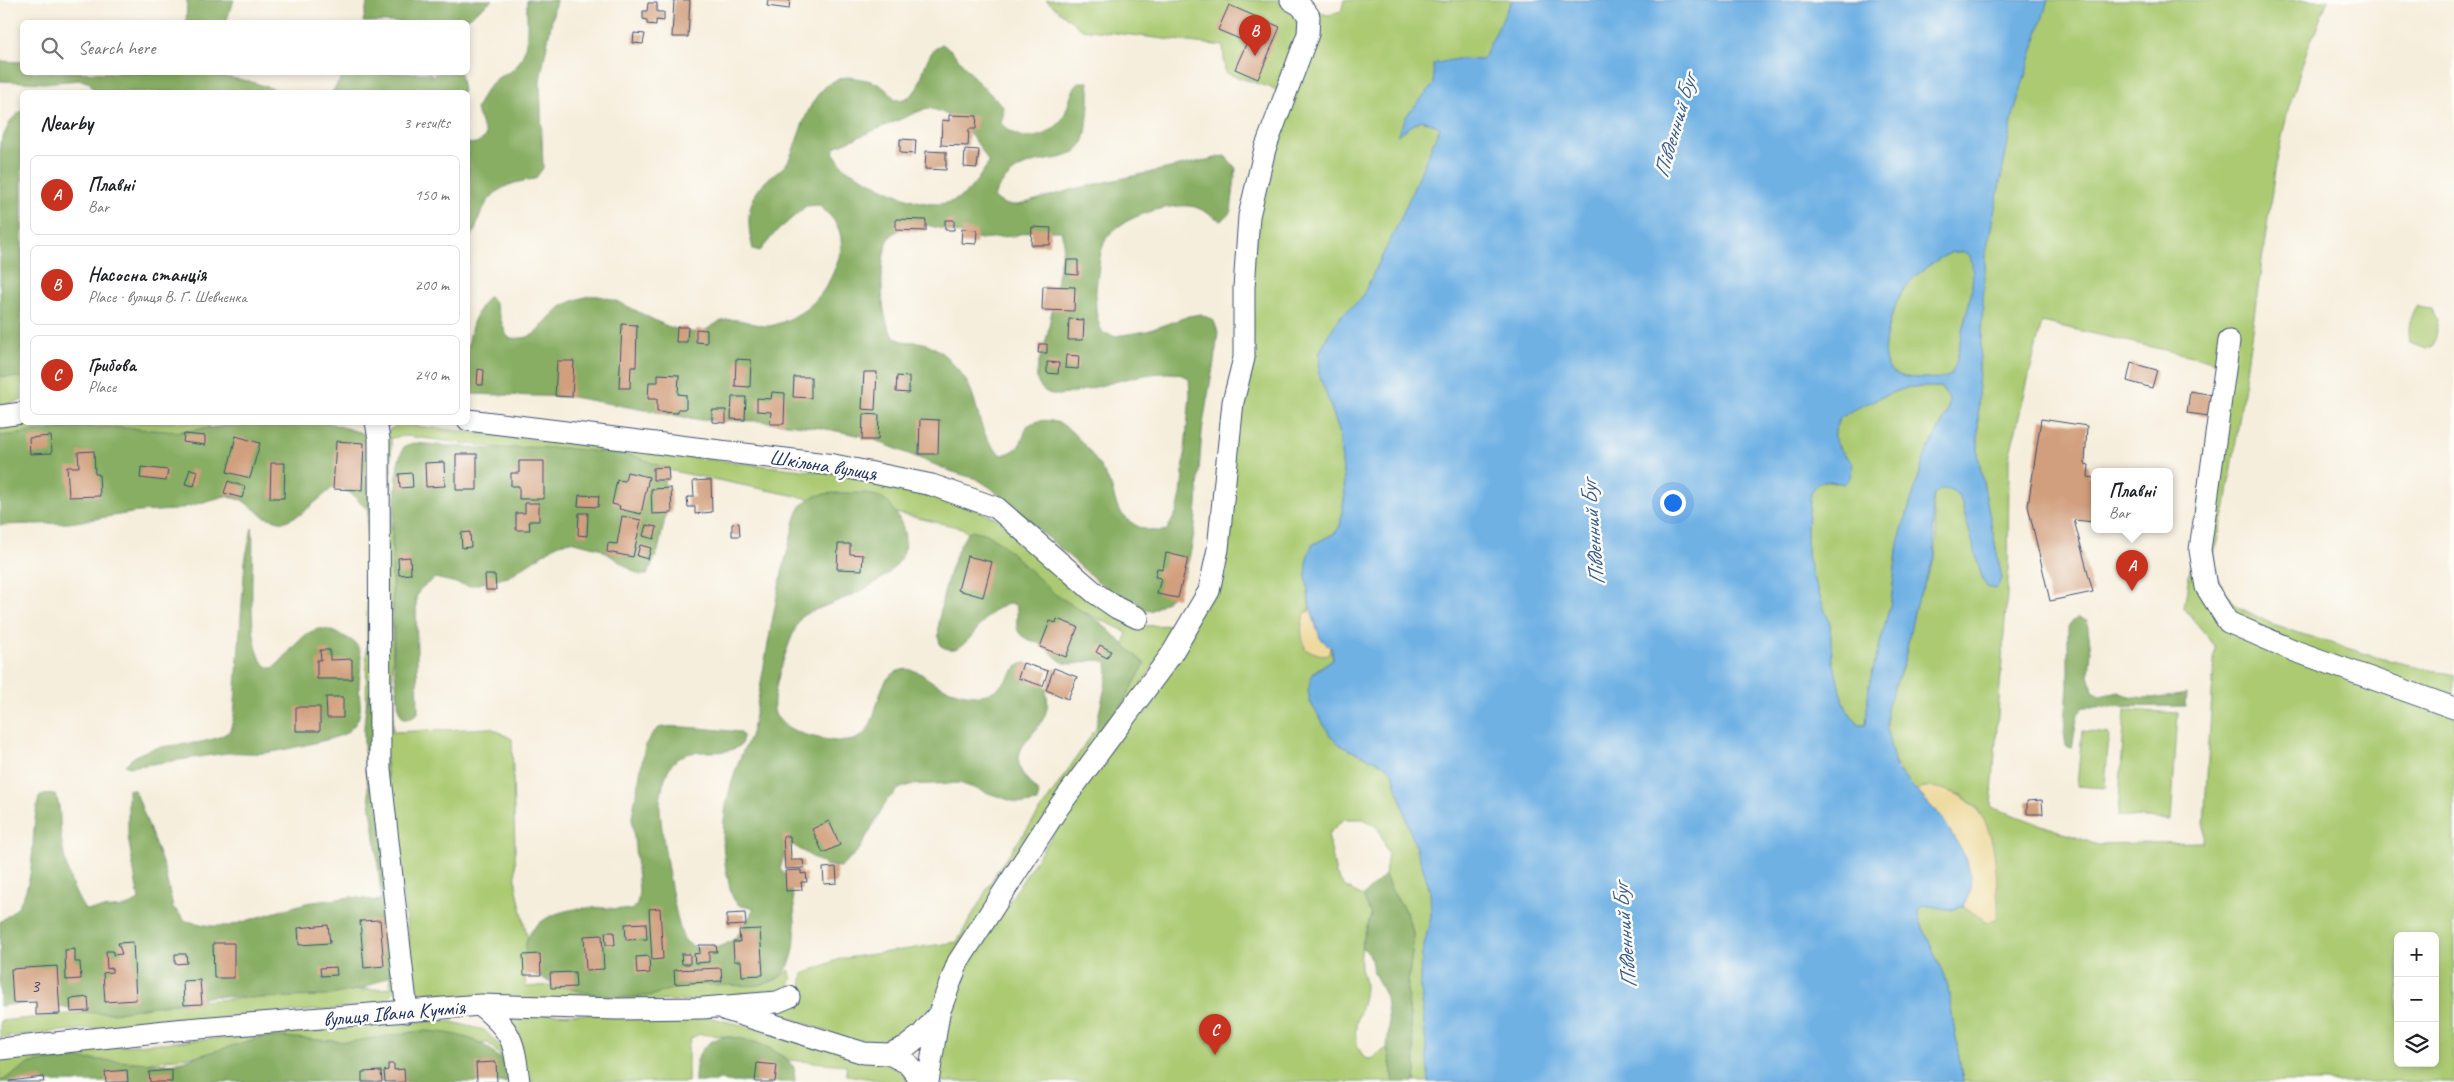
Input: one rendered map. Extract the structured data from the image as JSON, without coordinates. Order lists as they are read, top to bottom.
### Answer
{
  "streets": {
    "street": ["Шкільна вулиця", "вулиця Івана Кучмія"]
  },
  "water": ["Південний Буг"],
  "house_numbers": ["3"],
  "page": {
    "pins": ["B", "A", "C"],
    "search": "Search here",
    "heading": ["Nearby", "3 results"],
    "list": [
      {
        "mark": "A",
        "name": "Плавні",
        "note": "Bar",
        "value": "150 m"
      },
      {
        "mark": "B",
        "name": "Насосна станція",
        "note": "Place · вулиця В. Г. Шевченка",
        "value": "200 m"
      },
      {
        "mark": "C",
        "name": "Грибова",
        "note": "Place",
        "value": "240 m"
      }
    ],
    "popup": ["Плавні", "Bar"],
    "map_buttons": ["+", "−"]
  }
}
